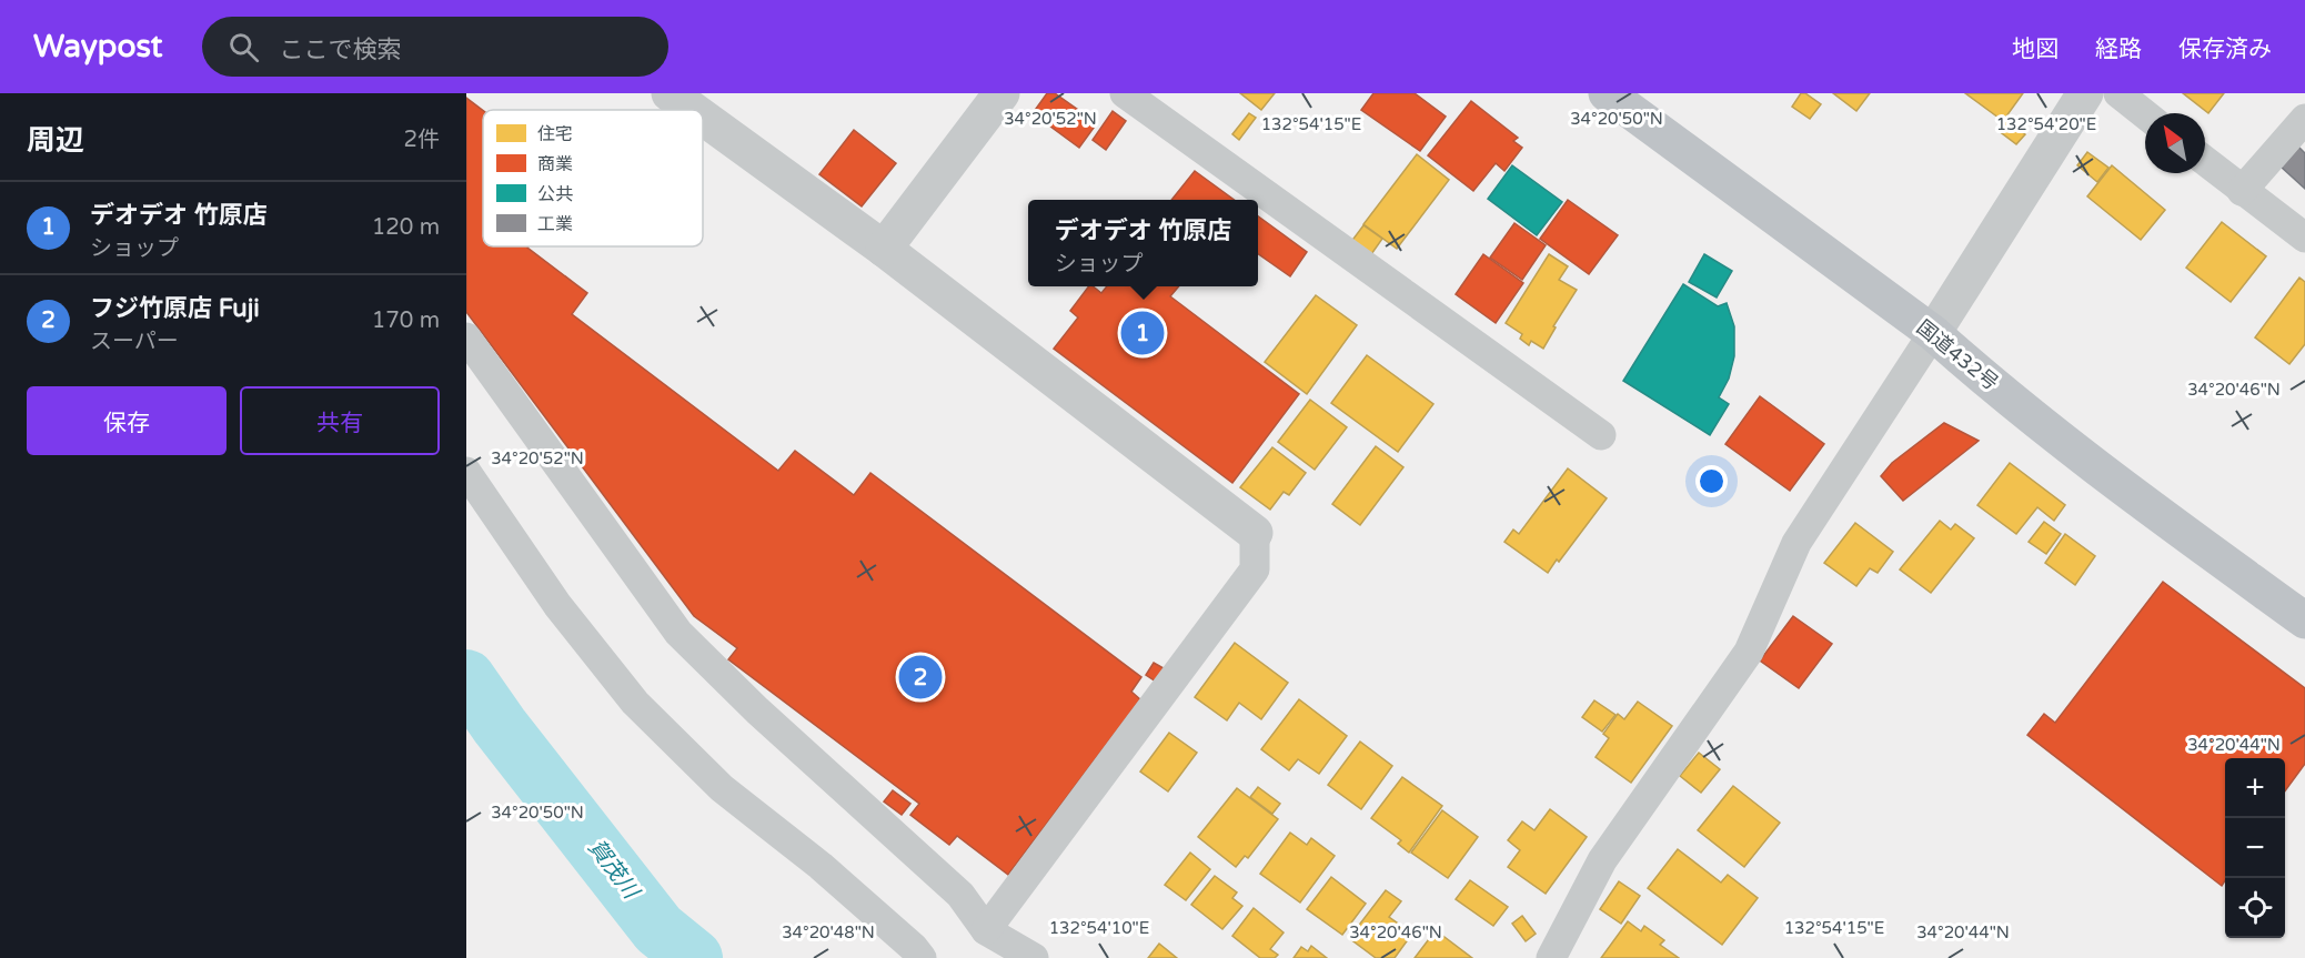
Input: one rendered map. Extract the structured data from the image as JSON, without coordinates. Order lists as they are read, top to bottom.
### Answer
{
  "streets": {
    "highway": ["国道432号"]
  },
  "water": ["賀茂川"],
  "legend": [
    "住宅",
    "商業",
    "公共",
    "工業"
  ],
  "north": "top left",
  "page": {
    "header": "Waypost",
    "search": "ここで検索",
    "nav": ["地図", "経路", "保存済み"],
    "heading": ["周辺", "2件"],
    "list": [
      {
        "mark": "1",
        "name": "デオデオ 竹原店",
        "note": "ショップ",
        "value": "120 m"
      },
      {
        "mark": "2",
        "name": "フジ竹原店 Fuji",
        "note": "スーパー",
        "value": "170 m"
      }
    ],
    "popup": ["デオデオ 竹原店", "ショップ"],
    "pins": ["1", "2"],
    "buttons": ["保存", "共有"],
    "map_buttons": ["+", "−"]
  },
  "coordinates": [
    "34°20'52\"N",
    "34°20'50\"N",
    "132°54'15\"E",
    "132°54'20\"E",
    "34°20'46\"N",
    "34°20'44\"N",
    "132°54'10\"E",
    "34°20'48\"N"
  ]
}
